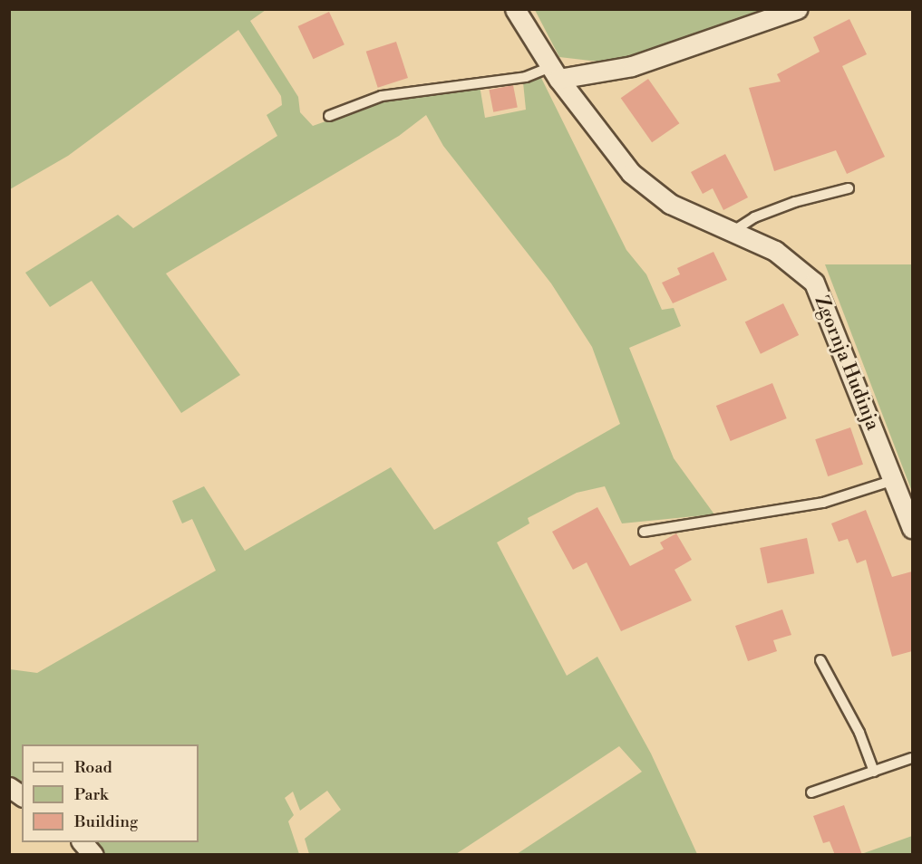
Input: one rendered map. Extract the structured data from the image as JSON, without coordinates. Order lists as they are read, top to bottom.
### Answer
{
  "streets": {
    "street": ["Zgornja Hudinja"]
  },
  "legend": ["Road", "Park", "Building"]
}
